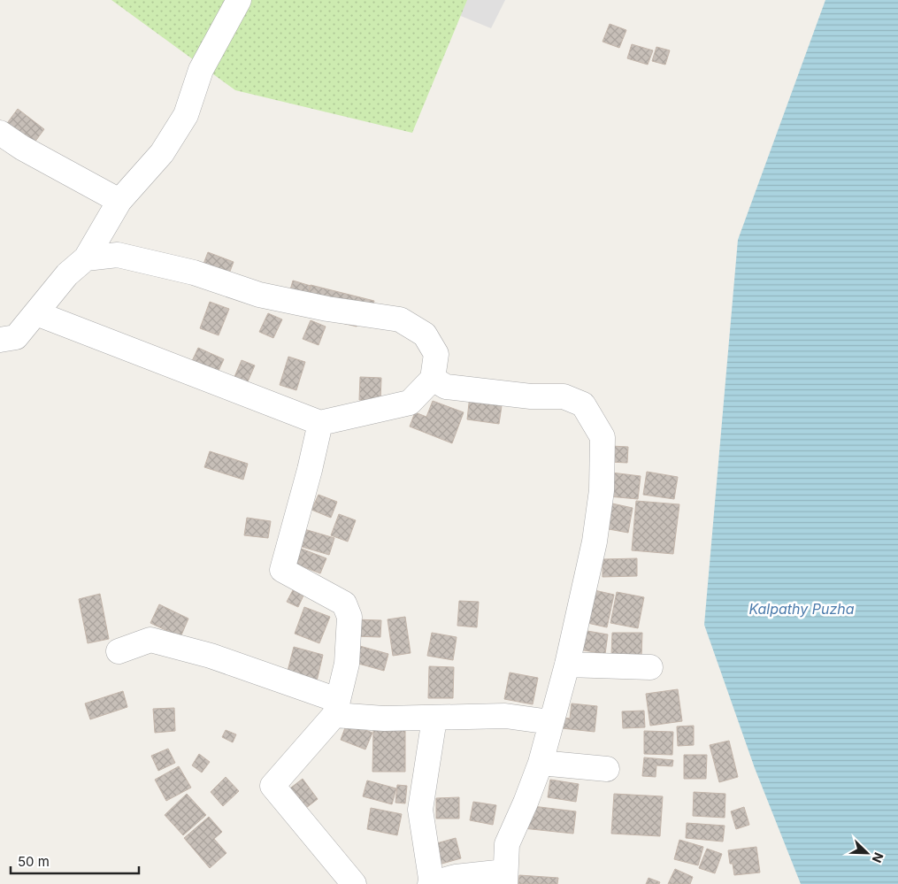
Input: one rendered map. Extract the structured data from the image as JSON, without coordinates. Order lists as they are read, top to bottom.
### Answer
{
  "water": ["Kalpathy Puzha"],
  "scale_bar": "50 m",
  "north": "bottom right"
}
